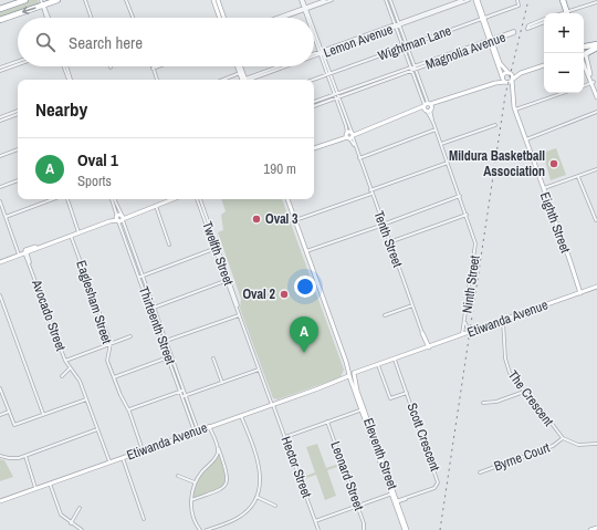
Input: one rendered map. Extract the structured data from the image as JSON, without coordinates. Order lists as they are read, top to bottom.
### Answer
{
  "streets": {
    "street": [
      "Lemon Avenue",
      "Wightman Lane",
      "Magnolia Avenue",
      "Eighth Street",
      "Tenth Street",
      "Twelfth Street",
      "Ninth Street",
      "Eaglesham Street",
      "Avocado Street",
      "Etiwanda Avenue",
      "Thirteenth Street",
      "The Crescent",
      "Scott Crescent",
      "Eleventh Street",
      "Byrne Court",
      "Hector Street",
      "Leonard Street"
    ]
  },
  "crossings": [
    ["Lemon Avenue", "Tenth Street"],
    ["Lemon Avenue", "Ninth Street"],
    ["Wightman Lane", "Tenth Street"],
    ["Wightman Lane", "Ninth Street"],
    ["Magnolia Avenue", "Tenth Street"],
    ["Magnolia Avenue", "Ninth Street"],
    ["Eighth Street", "Etiwanda Avenue"],
    ["Tenth Street", "Etiwanda Avenue"],
    ["Twelfth Street", "Etiwanda Avenue"],
    ["Twelfth Street", "Hector Street"],
    ["Ninth Street", "Etiwanda Avenue"],
    ["Avocado Street", "Etiwanda Avenue"],
    ["Etiwanda Avenue", "Thirteenth Street"],
    ["Etiwanda Avenue", "The Crescent"],
    ["Etiwanda Avenue", "Scott Crescent"],
    ["Etiwanda Avenue", "Eleventh Street"],
    ["Etiwanda Avenue", "Hector Street"],
    ["The Crescent", "Byrne Court"],
    ["Scott Crescent", "Eleventh Street"]
  ],
  "places": ["Mildura Basketball Association", "Oval 3", "Oval 2"],
  "page": {
    "map_buttons": ["+", "−"],
    "search": "Search here",
    "heading": "Nearby",
    "list": [
      {
        "mark": "A",
        "name": "Oval 1",
        "note": "Sports",
        "value": "190 m"
      }
    ],
    "pins": "A"
  }
}
